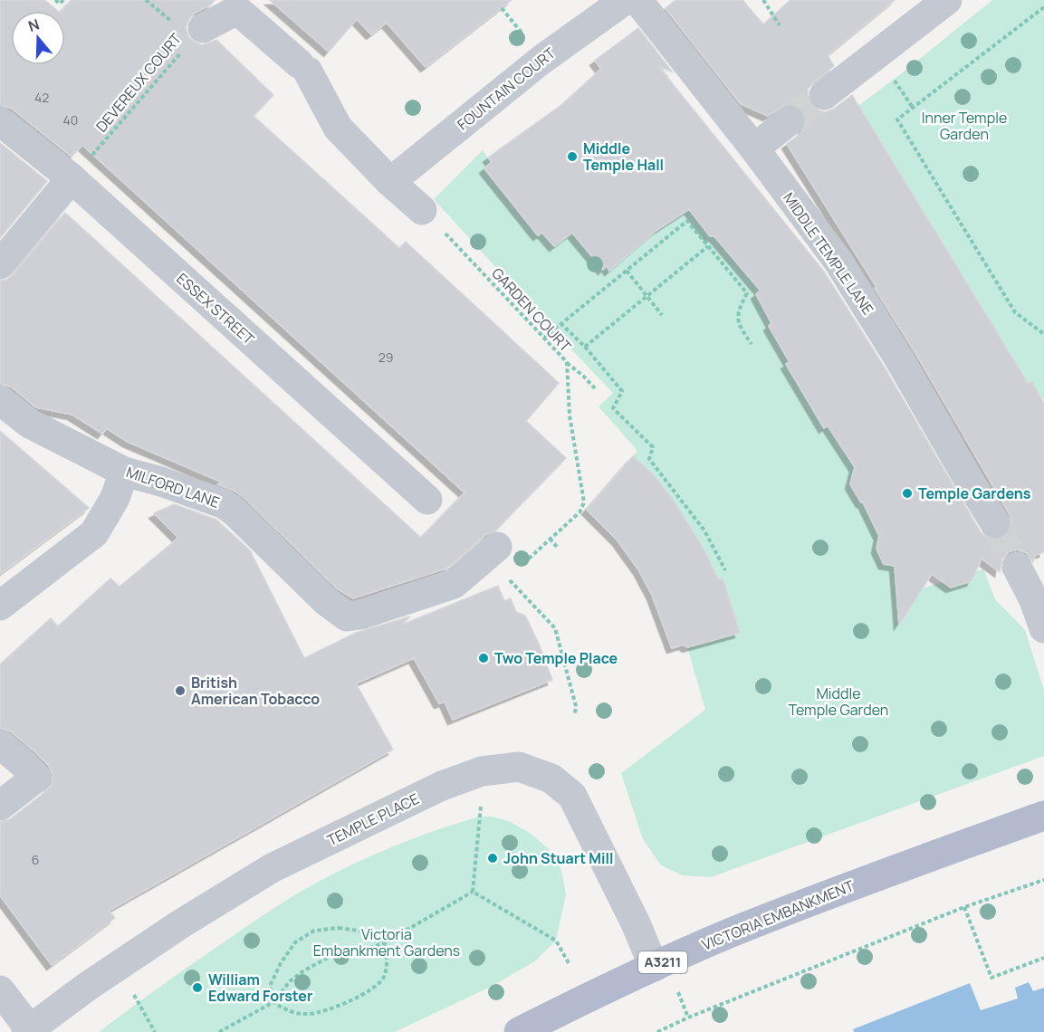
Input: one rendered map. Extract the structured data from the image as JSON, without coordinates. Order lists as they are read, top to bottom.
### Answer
{
  "streets": {
    "main road": ["VICTORIA EMBANKMENT", "A3211"],
    "street": [
      "FOUNTAIN COURT",
      "MIDDLE TEMPLE LANE",
      "ESSEX STREET",
      "MILFORD LANE",
      "TEMPLE PLACE"
    ],
    "path": ["DEVEREUX COURT", "GARDEN COURT"]
  },
  "crossings": [
    ["DEVEREUX COURT", "ESSEX STREET"],
    ["TEMPLE PLACE", "VICTORIA EMBANKMENT"]
  ],
  "parks": ["Inner Temple Garden", "Middle Temple Garden", "Victoria Embankment Gardens"],
  "places": [
    "Middle Temple Hall",
    "Temple Gardens",
    "Two Temple Place",
    "British American Tobacco",
    "John Stuart Mill",
    "William Edward Forster"
  ],
  "house_numbers": [
    "42",
    "40",
    "29",
    "6"
  ],
  "north": "top"
}
